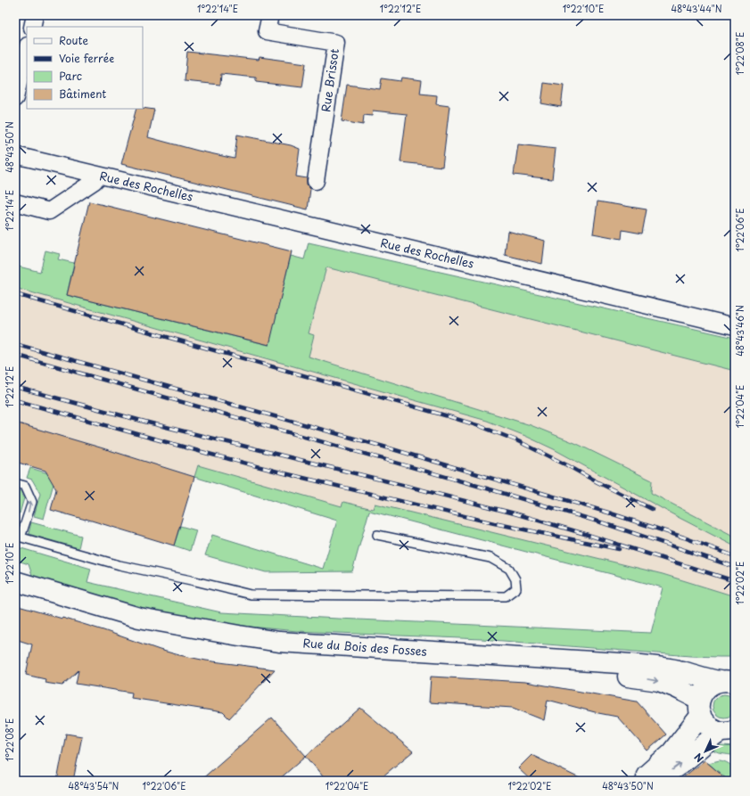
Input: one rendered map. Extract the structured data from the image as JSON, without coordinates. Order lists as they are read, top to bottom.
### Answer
{
  "streets": {
    "main road": ["Rue du Bois des Fosses"],
    "street": ["Rue Brissot", "Rue des Rochelles"]
  },
  "legend": [
    "Route",
    "Voie ferrée",
    "Parc",
    "Bâtiment"
  ],
  "north": "bottom left",
  "coordinates": [
    "1°22'14\"E",
    "1°22'12\"E",
    "1°22'10\"E",
    "48°43'44\"N",
    "1°22'08\"E",
    "48°43'50\"N",
    "1°22'06\"E",
    "48°43'46\"N",
    "1°22'04\"E",
    "1°22'02\"E",
    "48°43'54\"N"
  ]
}
